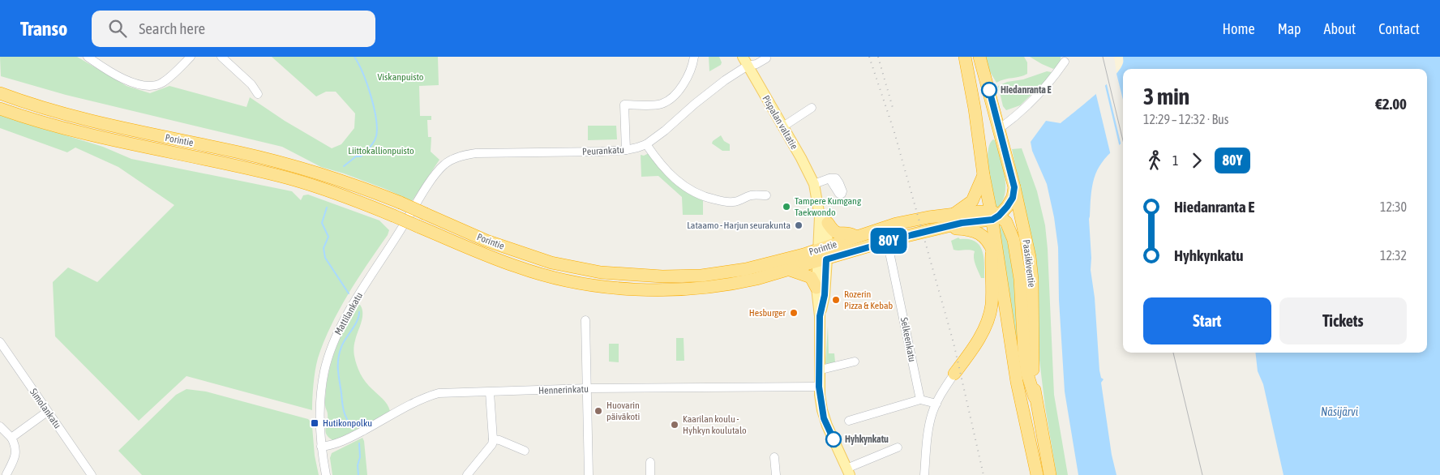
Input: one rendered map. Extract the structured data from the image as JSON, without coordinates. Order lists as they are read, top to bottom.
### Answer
{
  "streets": {
    "highway": ["Porintie", "Paasikiventie"],
    "main road": ["Pispalan valtatie"],
    "street": [
      "Peurankatu",
      "Mattilankatu",
      "Selkeenkatu",
      "Hennerinkatu",
      "Simolankatu"
    ]
  },
  "crossings": [
    ["Pispalan valtatie", "Porintie"],
    ["Pispalan valtatie", "Peurankatu"],
    ["Pispalan valtatie", "Hennerinkatu"],
    ["Peurankatu", "Mattilankatu"],
    ["Mattilankatu", "Hennerinkatu"]
  ],
  "water": ["Näsijärvi"],
  "parks": ["Viskanpuisto", "Liittokallionpuisto"],
  "places": {
    "other": [
      "Hiedanranta E",
      "Tampere Kumgang Taekwondo",
      "Lataamo - Harjun seurakunta",
      "Rozerin Pizza & Kebab",
      "Hesburger",
      "Huovarin päiväkoti",
      "Kaarilan koulu - Hyhkyn koulutalo",
      "Hyhkynkatu"
    ],
    "transit": ["Hutikonpolku"]
  },
  "lines": ["bus line 80Y"],
  "page": {
    "header": "Transo",
    "search": "Search here",
    "nav": [
      "Home",
      "Map",
      "About",
      "Contact"
    ],
    "on_map": "80Y",
    "heading": ["3 min", "12:29 – 12:32 · Bus", "€2.00"],
    "legs": ["1", "80Y"],
    "list": [
      {
        "name": "Hiedanranta E",
        "value": "12:30"
      },
      {
        "name": "Hyhkynkatu",
        "value": "12:32"
      }
    ],
    "buttons": ["Start", "Tickets"]
  }
}
